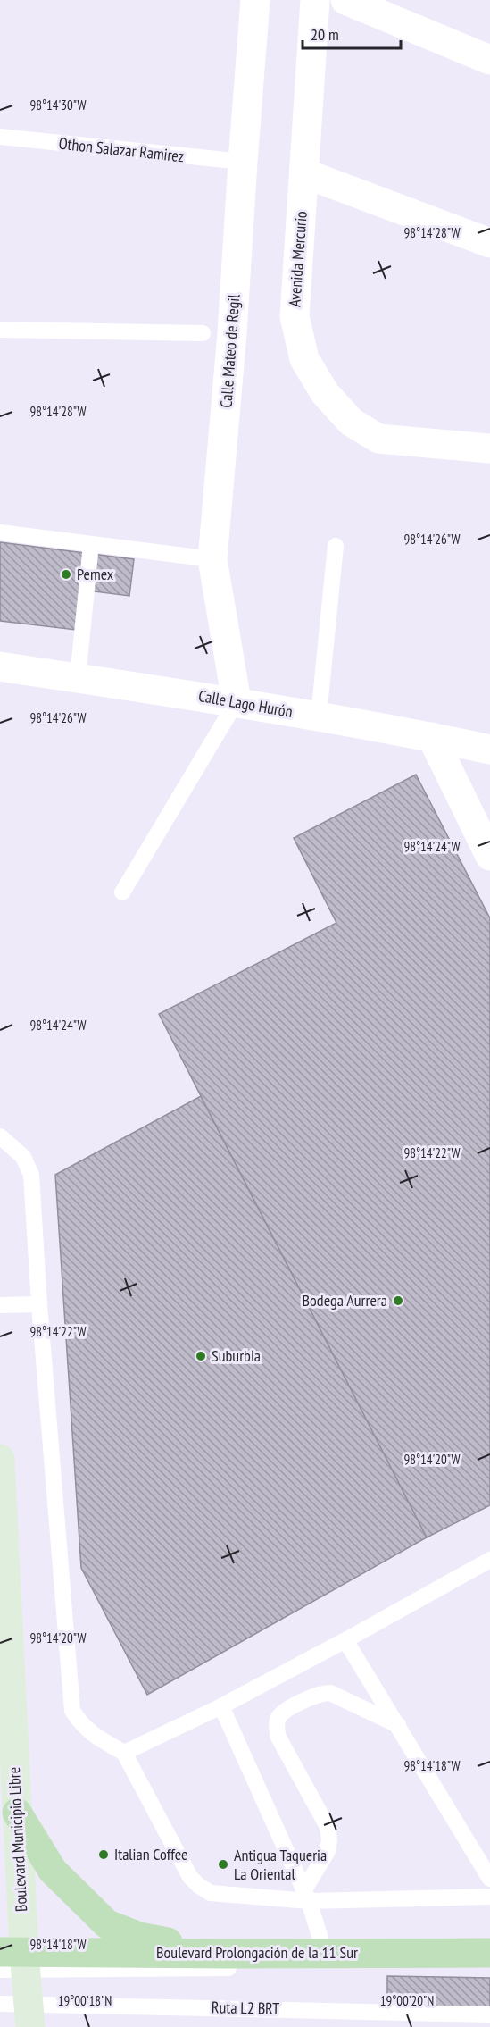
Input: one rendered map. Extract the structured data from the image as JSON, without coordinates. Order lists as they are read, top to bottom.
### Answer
{
  "streets": {
    "main road": ["Boulevard Municipio Libre", "Boulevard Prolongación de la 11 Sur"],
    "street": ["Avenida Mercurio", "Calle Mateo de Regil", "Calle Lago Hurón"],
    "lane": ["Othon Salazar Ramirez", "Ruta L2 BRT"]
  },
  "crossings": [
    ["Othon Salazar Ramirez", "Calle Mateo de Regil"],
    ["Calle Mateo de Regil", "Calle Lago Hurón"],
    ["Boulevard Municipio Libre", "Boulevard Prolongación de la 11 Sur"],
    ["Boulevard Municipio Libre", "Ruta L2 BRT"]
  ],
  "places": [
    "Pemex",
    "Bodega Aurrera",
    "Suburbia",
    "Italian Coffee",
    "Antigua Taqueria La Oriental"
  ],
  "scale_bar": "20 m",
  "coordinates": [
    "98°14'30\"W",
    "98°14'28\"W",
    "98°14'26\"W",
    "98°14'24\"W",
    "98°14'22\"W",
    "98°14'20\"W",
    "98°14'18\"W",
    "19°00'18\"N",
    "19°00'20\"N"
  ]
}
